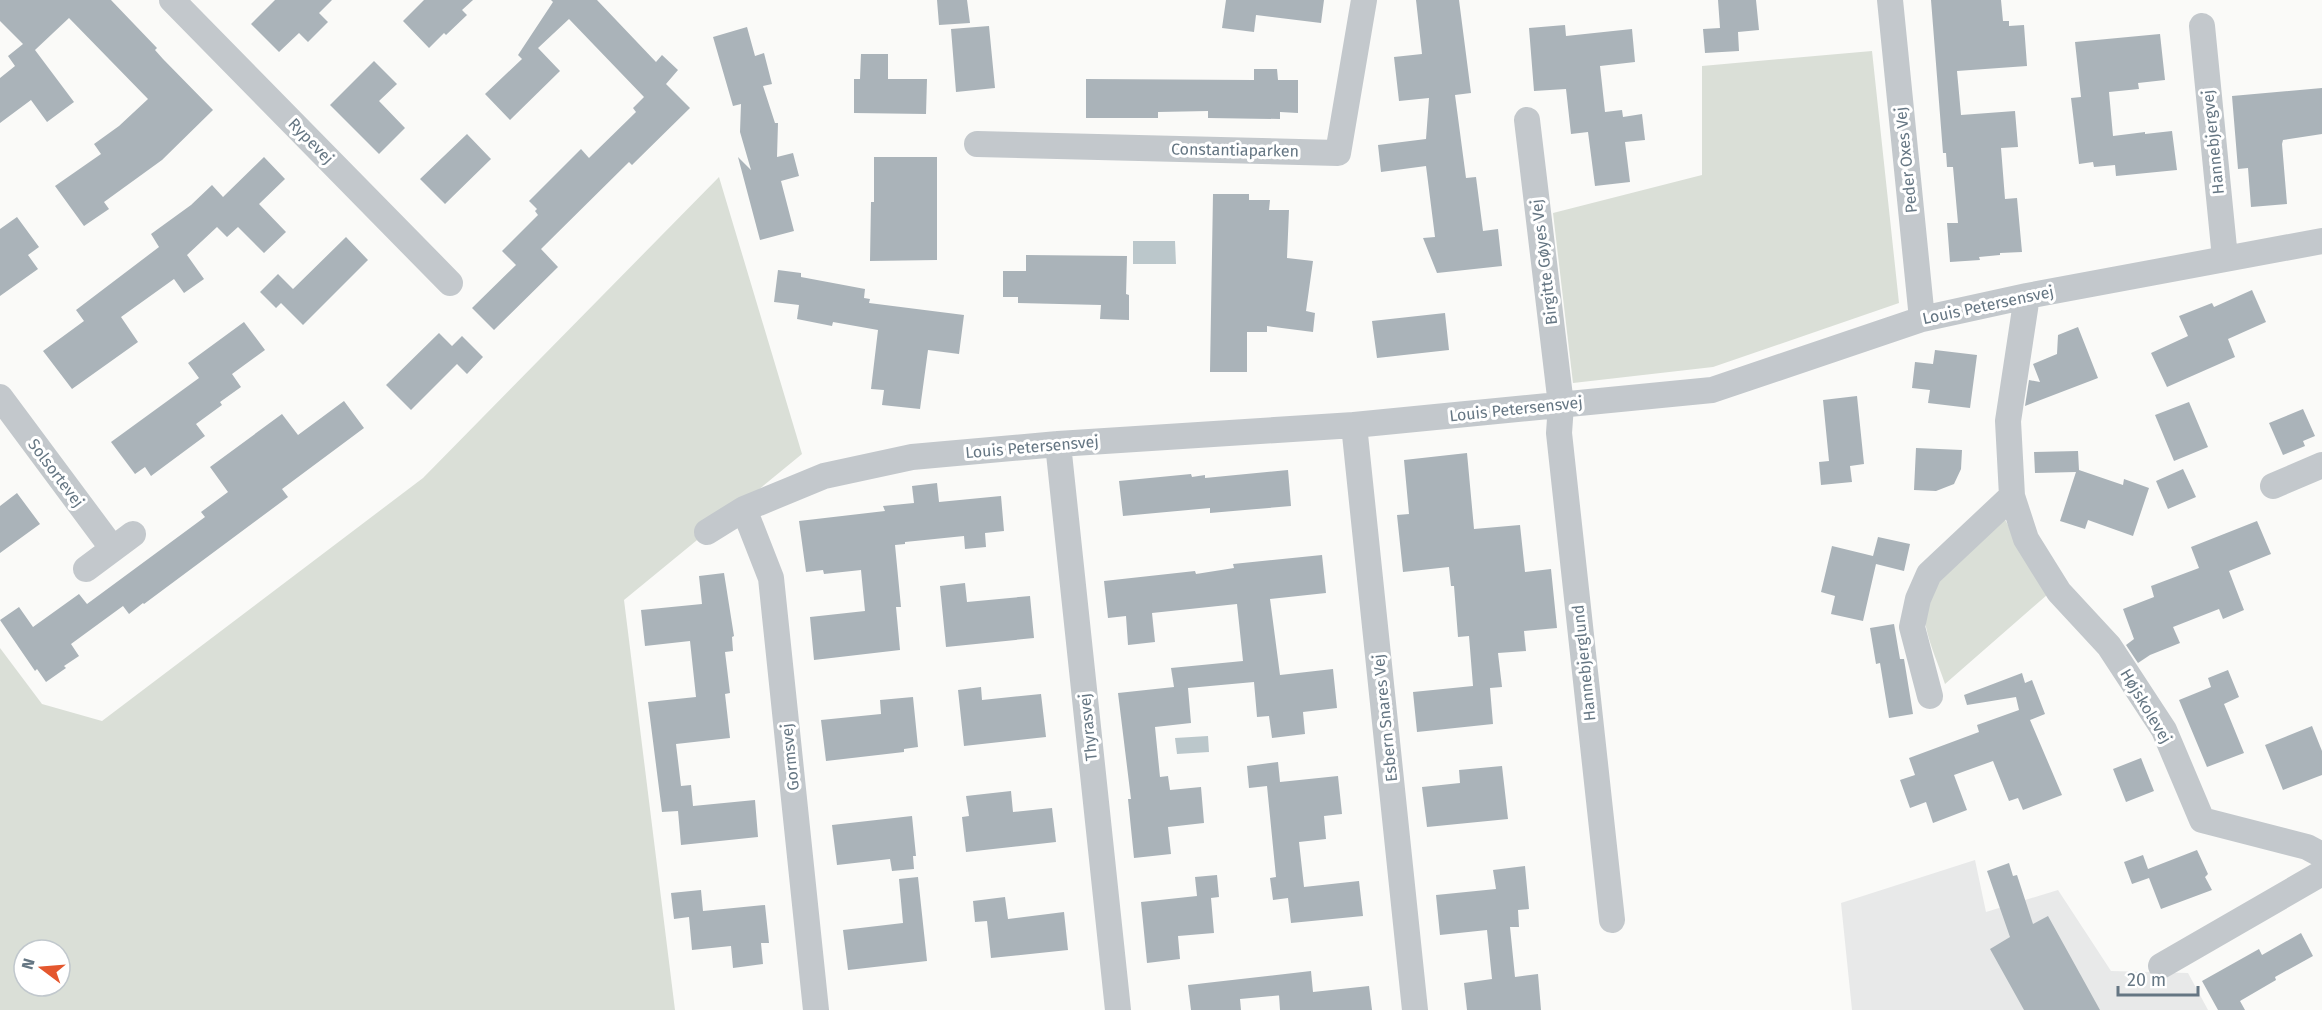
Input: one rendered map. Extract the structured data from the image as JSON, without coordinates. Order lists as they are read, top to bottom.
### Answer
{
  "streets": {
    "street": [
      "Rypevej",
      "Hannebjergvej",
      "Constantiaparken",
      "Peder Oxes Vej",
      "Birgitte Gøyes Vej",
      "Louis Petersensvej",
      "Solsortevej",
      "Hannebjerglund",
      "Højskolevej",
      "Esbern Snares Vej",
      "Thyrasvej",
      "Gormsvej"
    ]
  },
  "crossings": [
    ["Hannebjergvej", "Louis Petersensvej"],
    ["Peder Oxes Vej", "Louis Petersensvej"],
    ["Birgitte Gøyes Vej", "Louis Petersensvej"],
    ["Birgitte Gøyes Vej", "Hannebjerglund"],
    ["Louis Petersensvej", "Hannebjerglund"],
    ["Louis Petersensvej", "Højskolevej"],
    ["Louis Petersensvej", "Esbern Snares Vej"],
    ["Louis Petersensvej", "Thyrasvej"],
    ["Louis Petersensvej", "Gormsvej"]
  ],
  "scale_bar": "20 m",
  "north": "left"
}
